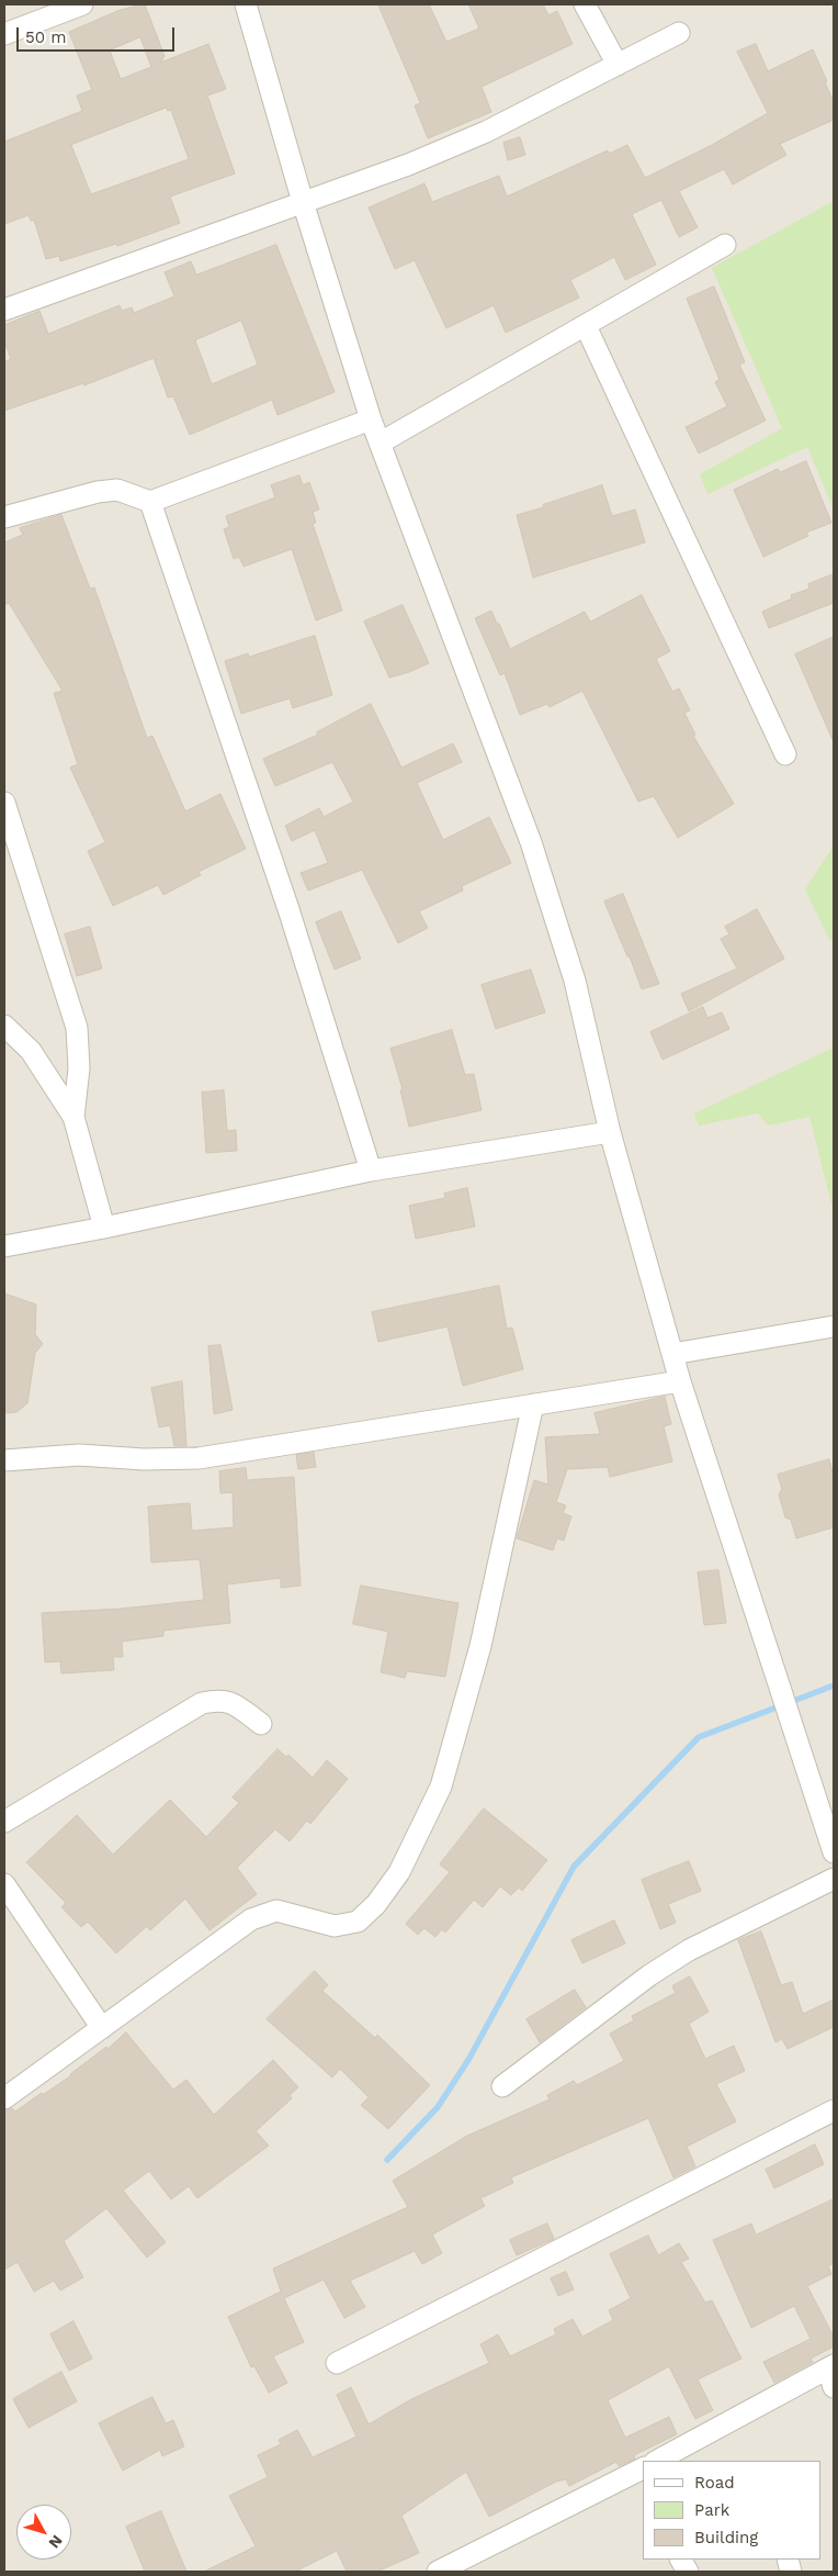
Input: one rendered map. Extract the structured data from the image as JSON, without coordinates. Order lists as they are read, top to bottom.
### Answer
{
  "legend": ["Road", "Park", "Building"],
  "scale_bar": "50 m",
  "north": "bottom right"
}
